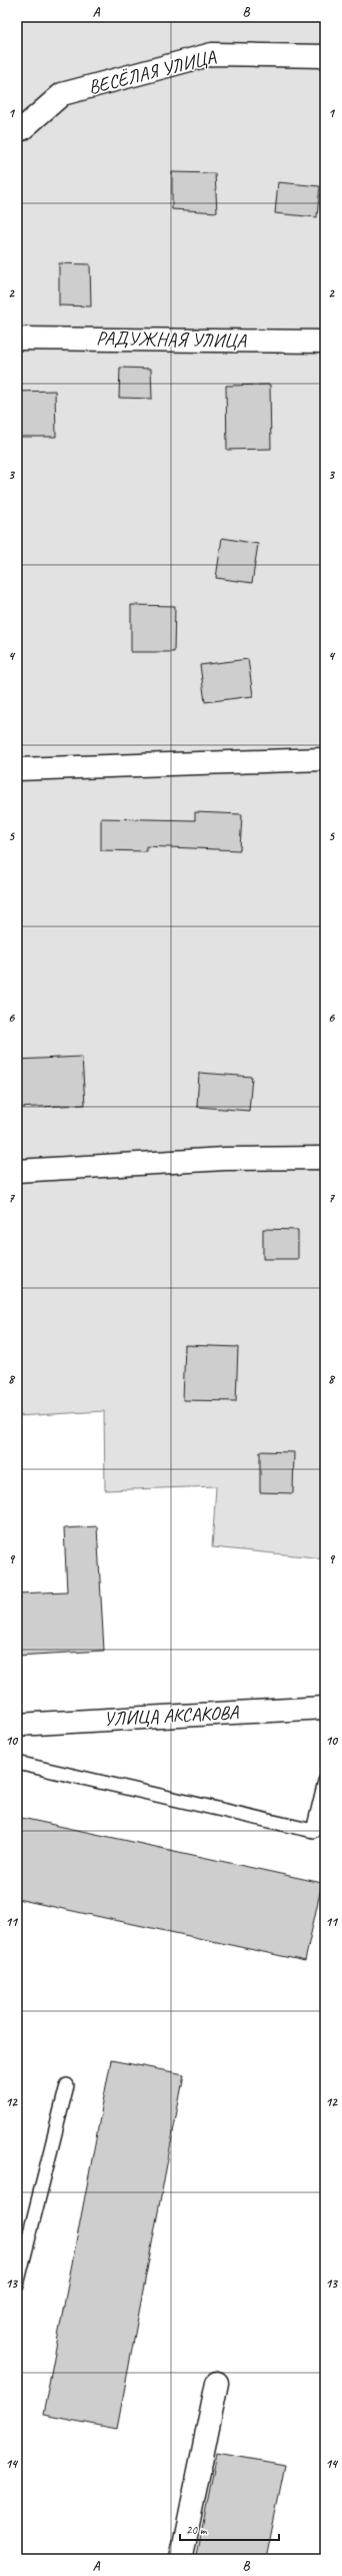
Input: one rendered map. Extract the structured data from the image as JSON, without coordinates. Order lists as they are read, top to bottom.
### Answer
{
  "streets": {
    "street": ["ВЕСЁЛАЯ УЛИЦА", "РАДУЖНАЯ УЛИЦА", "УЛИЦА АКСАКОВА"]
  },
  "scale_bar": "20 m",
  "grid": {
    "columns": ["A", "B"],
    "rows": [
      "1",
      "2",
      "3",
      "4",
      "5",
      "6",
      "7",
      "8",
      "9",
      "10",
      "11",
      "12",
      "13",
      "14"
    ]
  }
}
